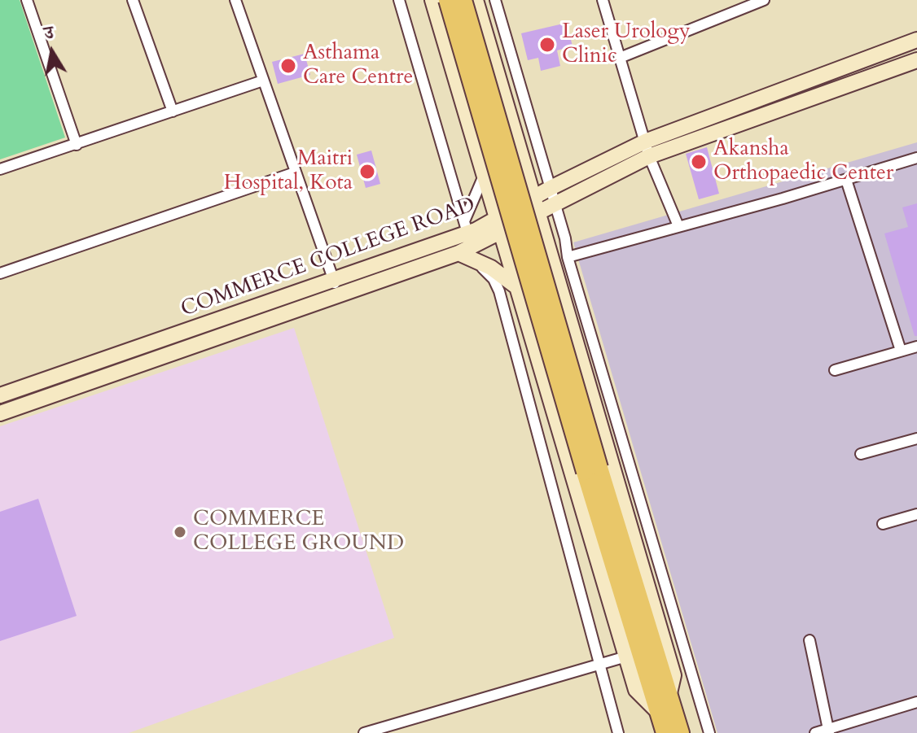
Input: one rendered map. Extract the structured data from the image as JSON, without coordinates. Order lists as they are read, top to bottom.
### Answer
{
  "streets": {
    "street": ["COMMERCE COLLEGE ROAD"]
  },
  "places": [
    "Laser Urology Clinic",
    "Asthama Care Centre",
    "Akansha Orthopaedic Center",
    "Maitri Hospital, Kota",
    "COMMERCE COLLEGE GROUND"
  ],
  "north": "top"
}
